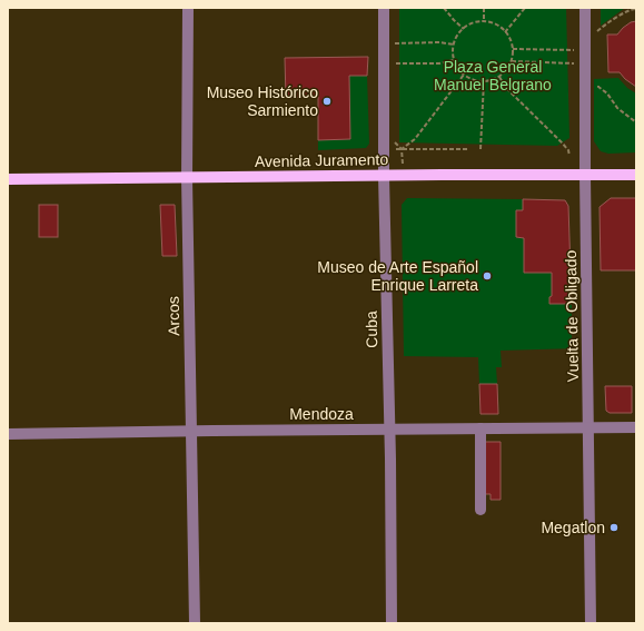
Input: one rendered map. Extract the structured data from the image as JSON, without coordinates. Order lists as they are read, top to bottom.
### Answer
{
  "streets": {
    "main road": ["Avenida Juramento"],
    "street": [
      "Arcos",
      "Vuelta de Obligado",
      "Cuba",
      "Mendoza"
    ]
  },
  "crossings": [
    ["Avenida Juramento", "Arcos"],
    ["Avenida Juramento", "Vuelta de Obligado"],
    ["Avenida Juramento", "Cuba"],
    ["Arcos", "Mendoza"],
    ["Vuelta de Obligado", "Mendoza"],
    ["Cuba", "Mendoza"]
  ],
  "parks": ["Plaza General Manuel Belgrano"],
  "places": ["Museo Histórico Sarmiento", "Museo de Arte Español Enrique Larreta", "Megatlon"]
}
